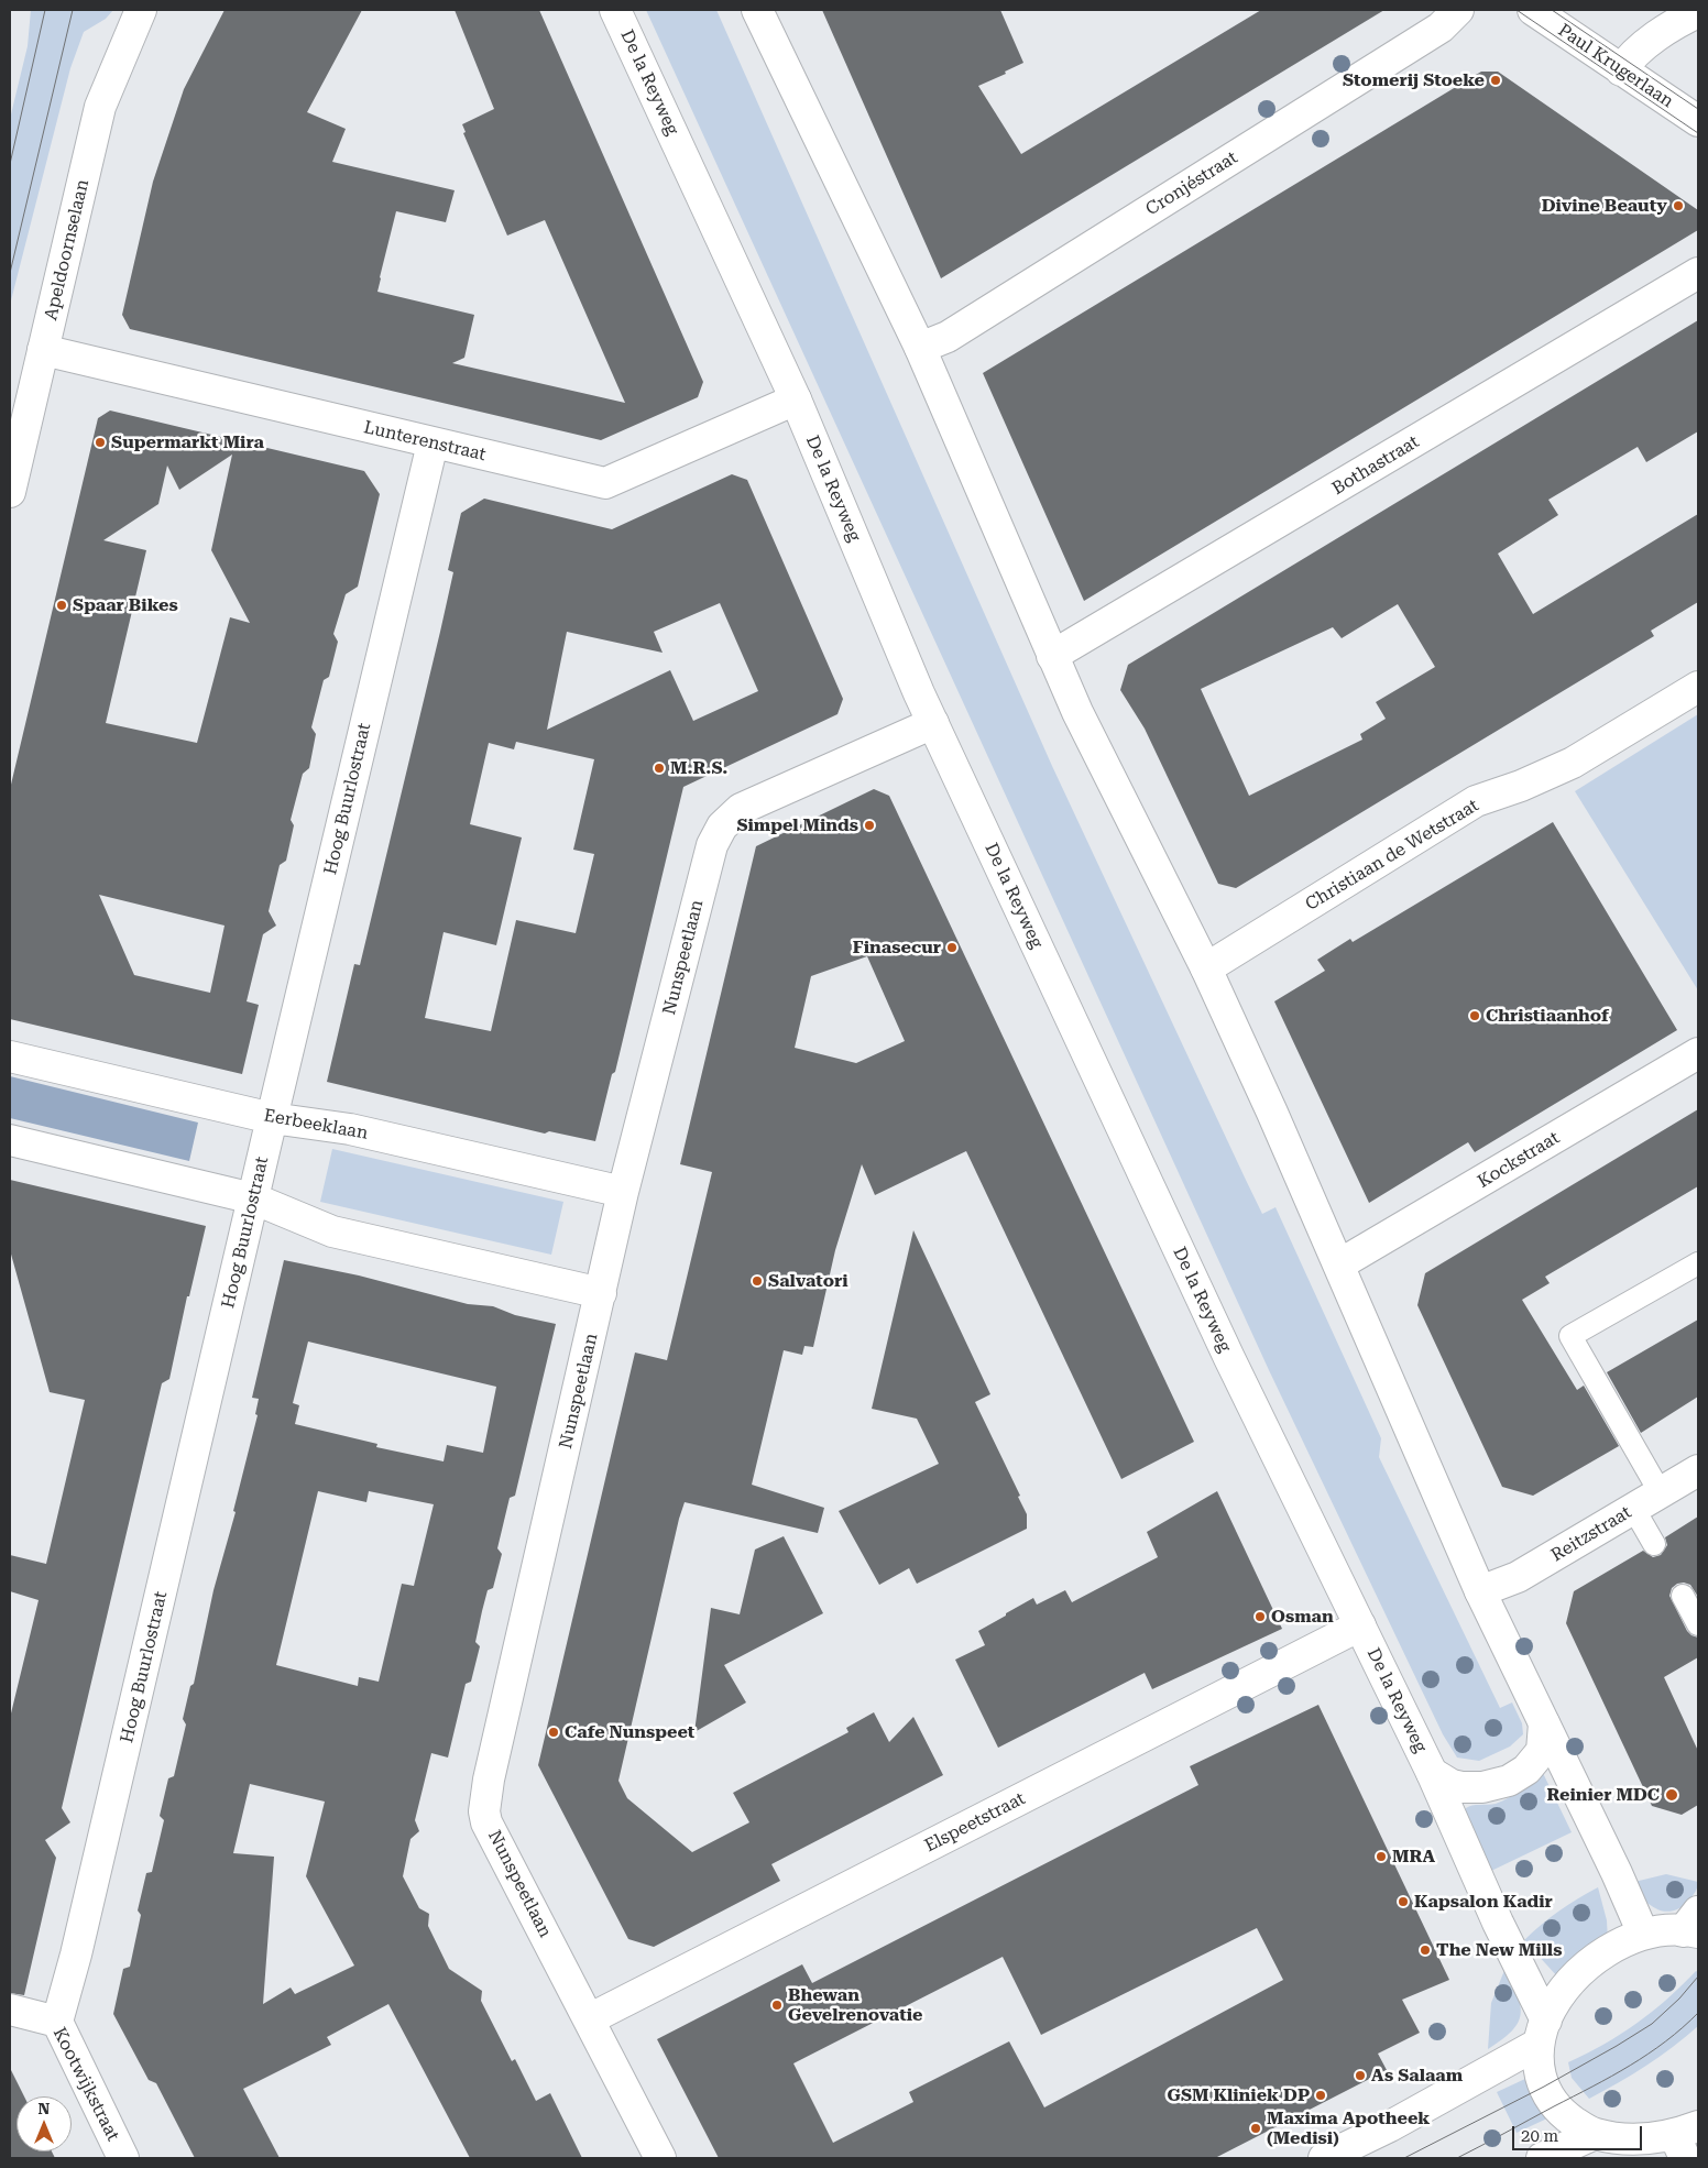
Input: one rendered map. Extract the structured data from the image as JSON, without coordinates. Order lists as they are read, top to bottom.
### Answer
{
  "streets": {
    "street": [
      "Paul Krugerlaan",
      "De la Reyweg",
      "Cronjéstraat",
      "Apeldoornselaan",
      "Lunterenstraat",
      "Bothastraat",
      "Hoog Buurlostraat",
      "Christiaan de Wetstraat",
      "Nunspeetlaan",
      "Eerbeeklaan",
      "Kockstraat",
      "Reitzstraat",
      "Elspeetstraat",
      "Kootwijkstraat"
    ]
  },
  "crossings": [
    ["De la Reyweg", "Lunterenstraat"],
    ["De la Reyweg", "Nunspeetlaan"],
    ["De la Reyweg", "Elspeetstraat"],
    ["Apeldoornselaan", "Lunterenstraat"],
    ["Lunterenstraat", "Hoog Buurlostraat"],
    ["Hoog Buurlostraat", "Eerbeeklaan"],
    ["Hoog Buurlostraat", "Kootwijkstraat"],
    ["Nunspeetlaan", "Eerbeeklaan"],
    ["Nunspeetlaan", "Elspeetstraat"]
  ],
  "places": [
    "Stomerij Stoeke",
    "Divine Beauty",
    "Supermarkt Mira",
    "Spaar Bikes",
    "M.R.S.",
    "Simpel Minds",
    "Finasecur",
    "Christiaanhof",
    "Salvatori",
    "Osman",
    "Cafe Nunspeet",
    "Reinier MDC",
    "MRA",
    "Kapsalon Kadir",
    "The New Mills",
    "Bhewan Gevelrenovatie",
    "As Salaam",
    "GSM Kliniek DP",
    "Maxima Apotheek (Medisi)"
  ],
  "scale_bar": "20 m",
  "north": "top"
}
